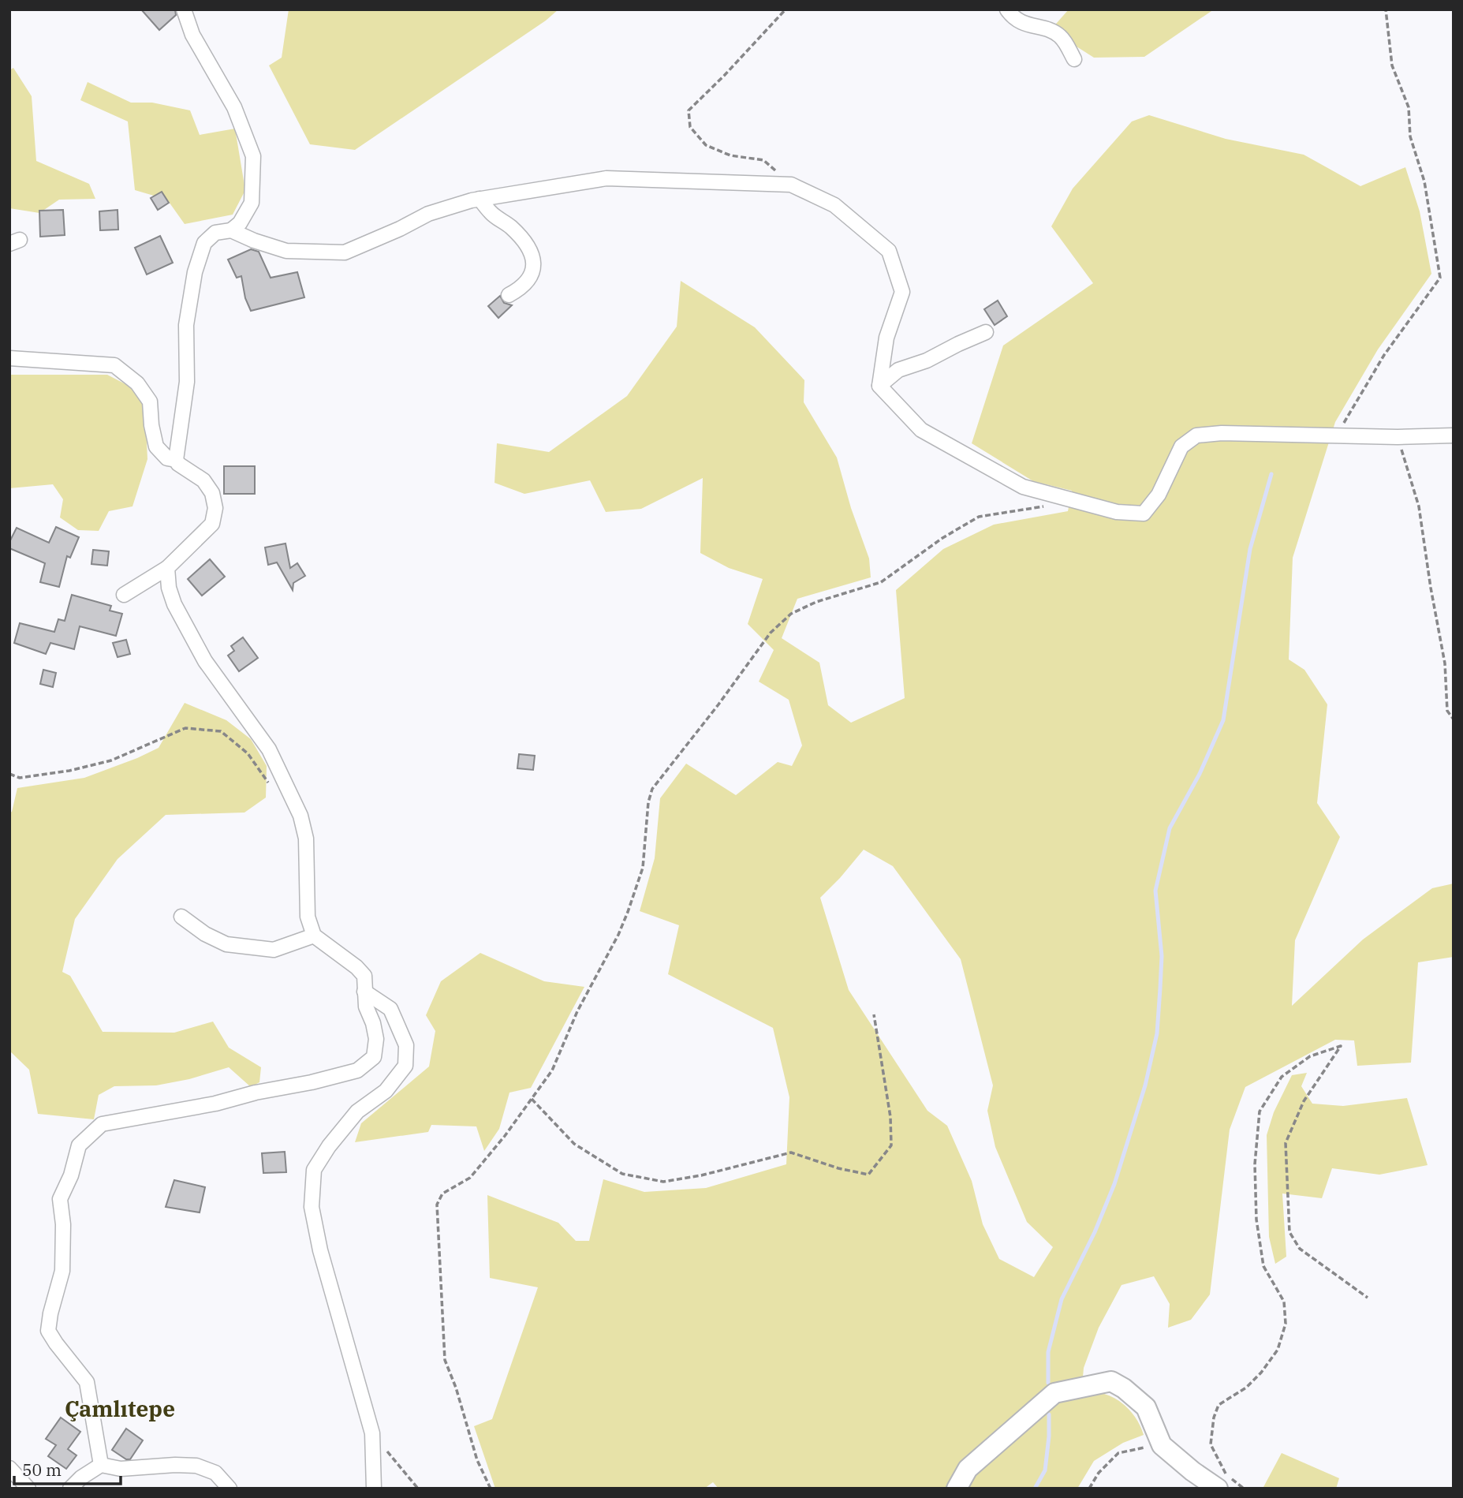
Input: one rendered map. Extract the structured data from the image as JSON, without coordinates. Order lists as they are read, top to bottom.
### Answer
{
  "districts": ["Çamlıtepe"],
  "scale_bar": "50 m"
}
